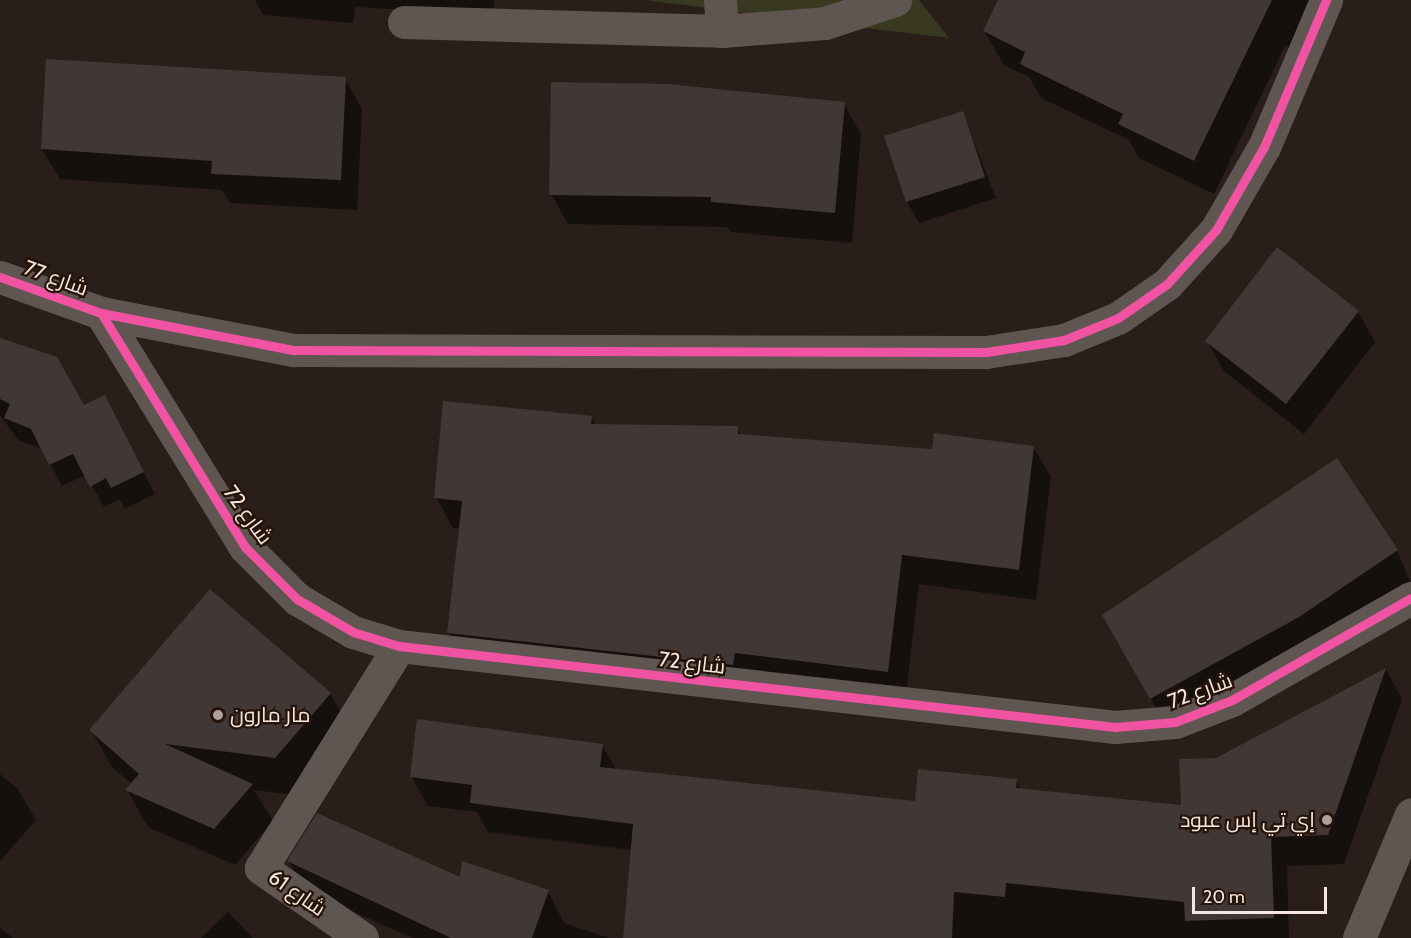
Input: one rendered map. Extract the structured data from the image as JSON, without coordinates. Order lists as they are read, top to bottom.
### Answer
{
  "streets": {
    "street": ["شارع 77", "شارع 72", "شارع 61"]
  },
  "crossings": [
    ["شارع 77", "شارع 72"],
    ["شارع 72", "شارع 61"]
  ],
  "places": ["مار مارون", "إي تي إس عبود"],
  "scale_bar": "20 m"
}
